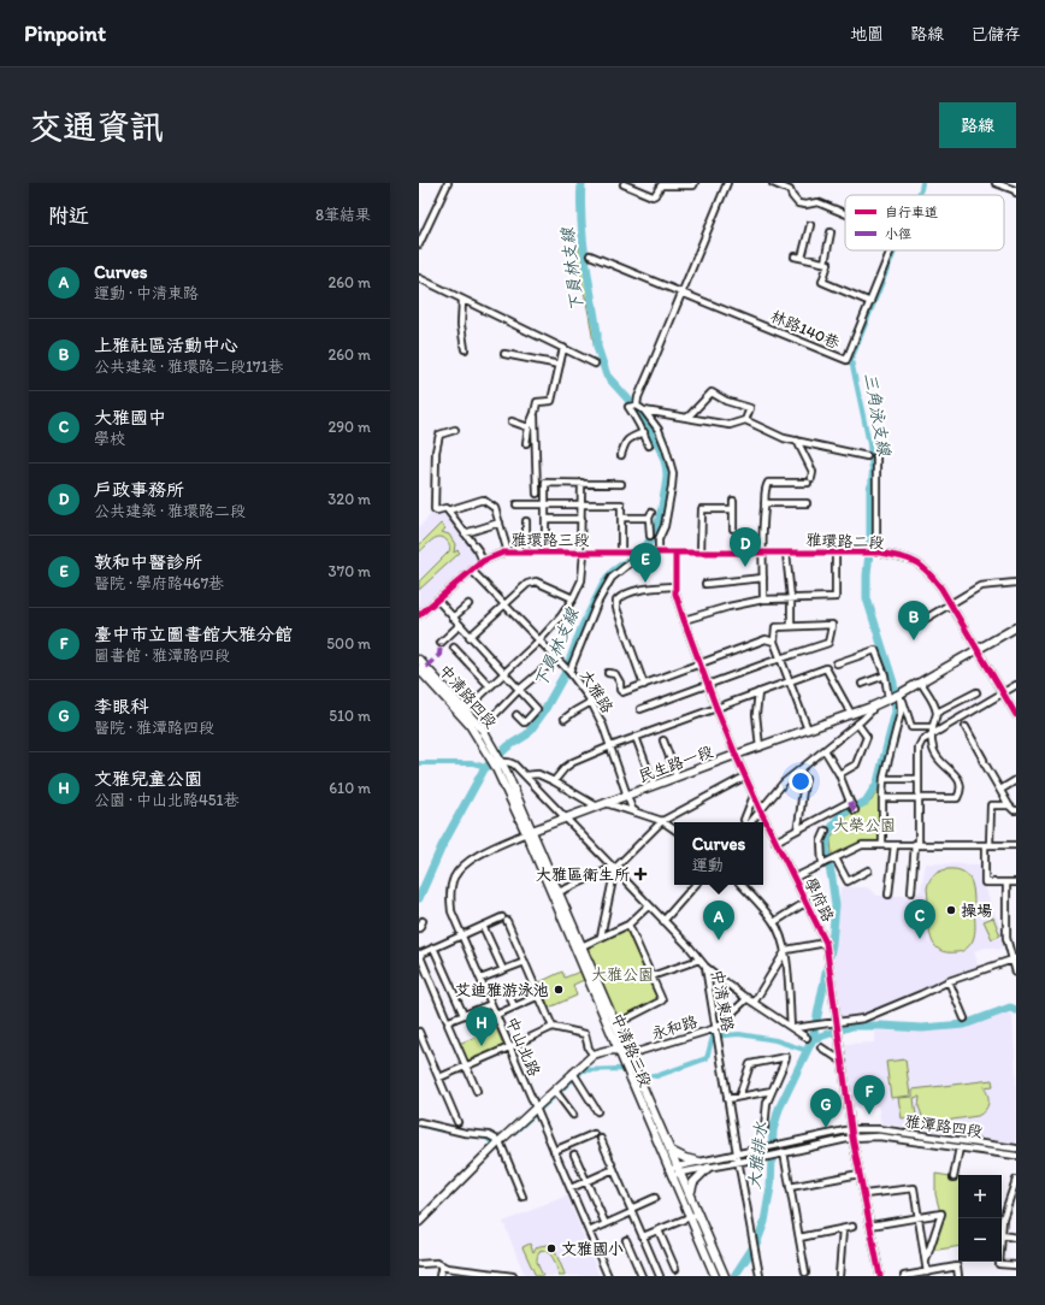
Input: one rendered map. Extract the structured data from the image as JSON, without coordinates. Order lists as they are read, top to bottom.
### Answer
{
  "streets": {
    "main road": ["中清路四段", "民生路一段", "中清路三段"],
    "street": [
      "林路140巷",
      "雅環路三段",
      "雅環路二段",
      "大雅路",
      "學府路",
      "中清東路",
      "永和路",
      "中山北路",
      "雅潭路四段"
    ]
  },
  "crossings": [
    ["雅環路三段", "雅環路二段"],
    ["雅環路三段", "大雅路"],
    ["雅環路三段", "學府路"],
    ["雅環路二段", "學府路"],
    ["大雅路", "民生路一段"],
    ["中清路四段", "民生路一段"],
    ["中清路四段", "中清東路"],
    ["中清路四段", "中山北路"],
    ["中清路四段", "中清路三段"],
    ["民生路一段", "學府路"],
    ["民生路一段", "中清東路"],
    ["民生路一段", "中山北路"],
    ["民生路一段", "中清路三段"],
    ["學府路", "雅潭路四段"],
    ["中清東路", "永和路"],
    ["中清東路", "雅潭路四段"],
    ["永和路", "中清路三段"],
    ["中山北路", "中清路三段"],
    ["中清路三段", "雅潭路四段"]
  ],
  "water": ["下員林支線", "三角泳支線", "大雅排水"],
  "parks": ["大榮公園", "大雅公園"],
  "places": {
    "health": ["大雅區衛生所"],
    "other": ["操場", "艾迪雅游泳池", "文雅國小"]
  },
  "legend": ["自行車道", "小徑"],
  "page": {
    "header": "Pinpoint",
    "nav": ["地圖", "路線", "已儲存"],
    "buttons": "路線",
    "title": "交通資訊",
    "heading": ["附近", "8筆結果"],
    "list": [
      {
        "mark": "A",
        "name": "Curves",
        "note": "運動 · 中清東路",
        "value": "260 m"
      },
      {
        "mark": "B",
        "name": "上雅社區活動中心",
        "note": "公共建築 · 雅環路二段171巷",
        "value": "260 m"
      },
      {
        "mark": "C",
        "name": "大雅國中",
        "note": "學校",
        "value": "290 m"
      },
      {
        "mark": "D",
        "name": "戶政事務所",
        "note": "公共建築 · 雅環路二段",
        "value": "320 m"
      },
      {
        "mark": "E",
        "name": "敦和中醫診所",
        "note": "醫院 · 學府路467巷",
        "value": "370 m"
      },
      {
        "mark": "F",
        "name": "臺中市立圖書館大雅分館",
        "note": "圖書館 · 雅潭路四段",
        "value": "500 m"
      },
      {
        "mark": "G",
        "name": "李眼科",
        "note": "醫院 · 雅潭路四段",
        "value": "510 m"
      },
      {
        "mark": "H",
        "name": "文雅兒童公園",
        "note": "公園 · 中山北路451巷",
        "value": "610 m"
      }
    ],
    "pins": [
      "D",
      "E",
      "B",
      "C",
      "A",
      "H",
      "F",
      "G"
    ],
    "popup": ["Curves", "運動"],
    "map_buttons": ["+", "−"]
  }
}
